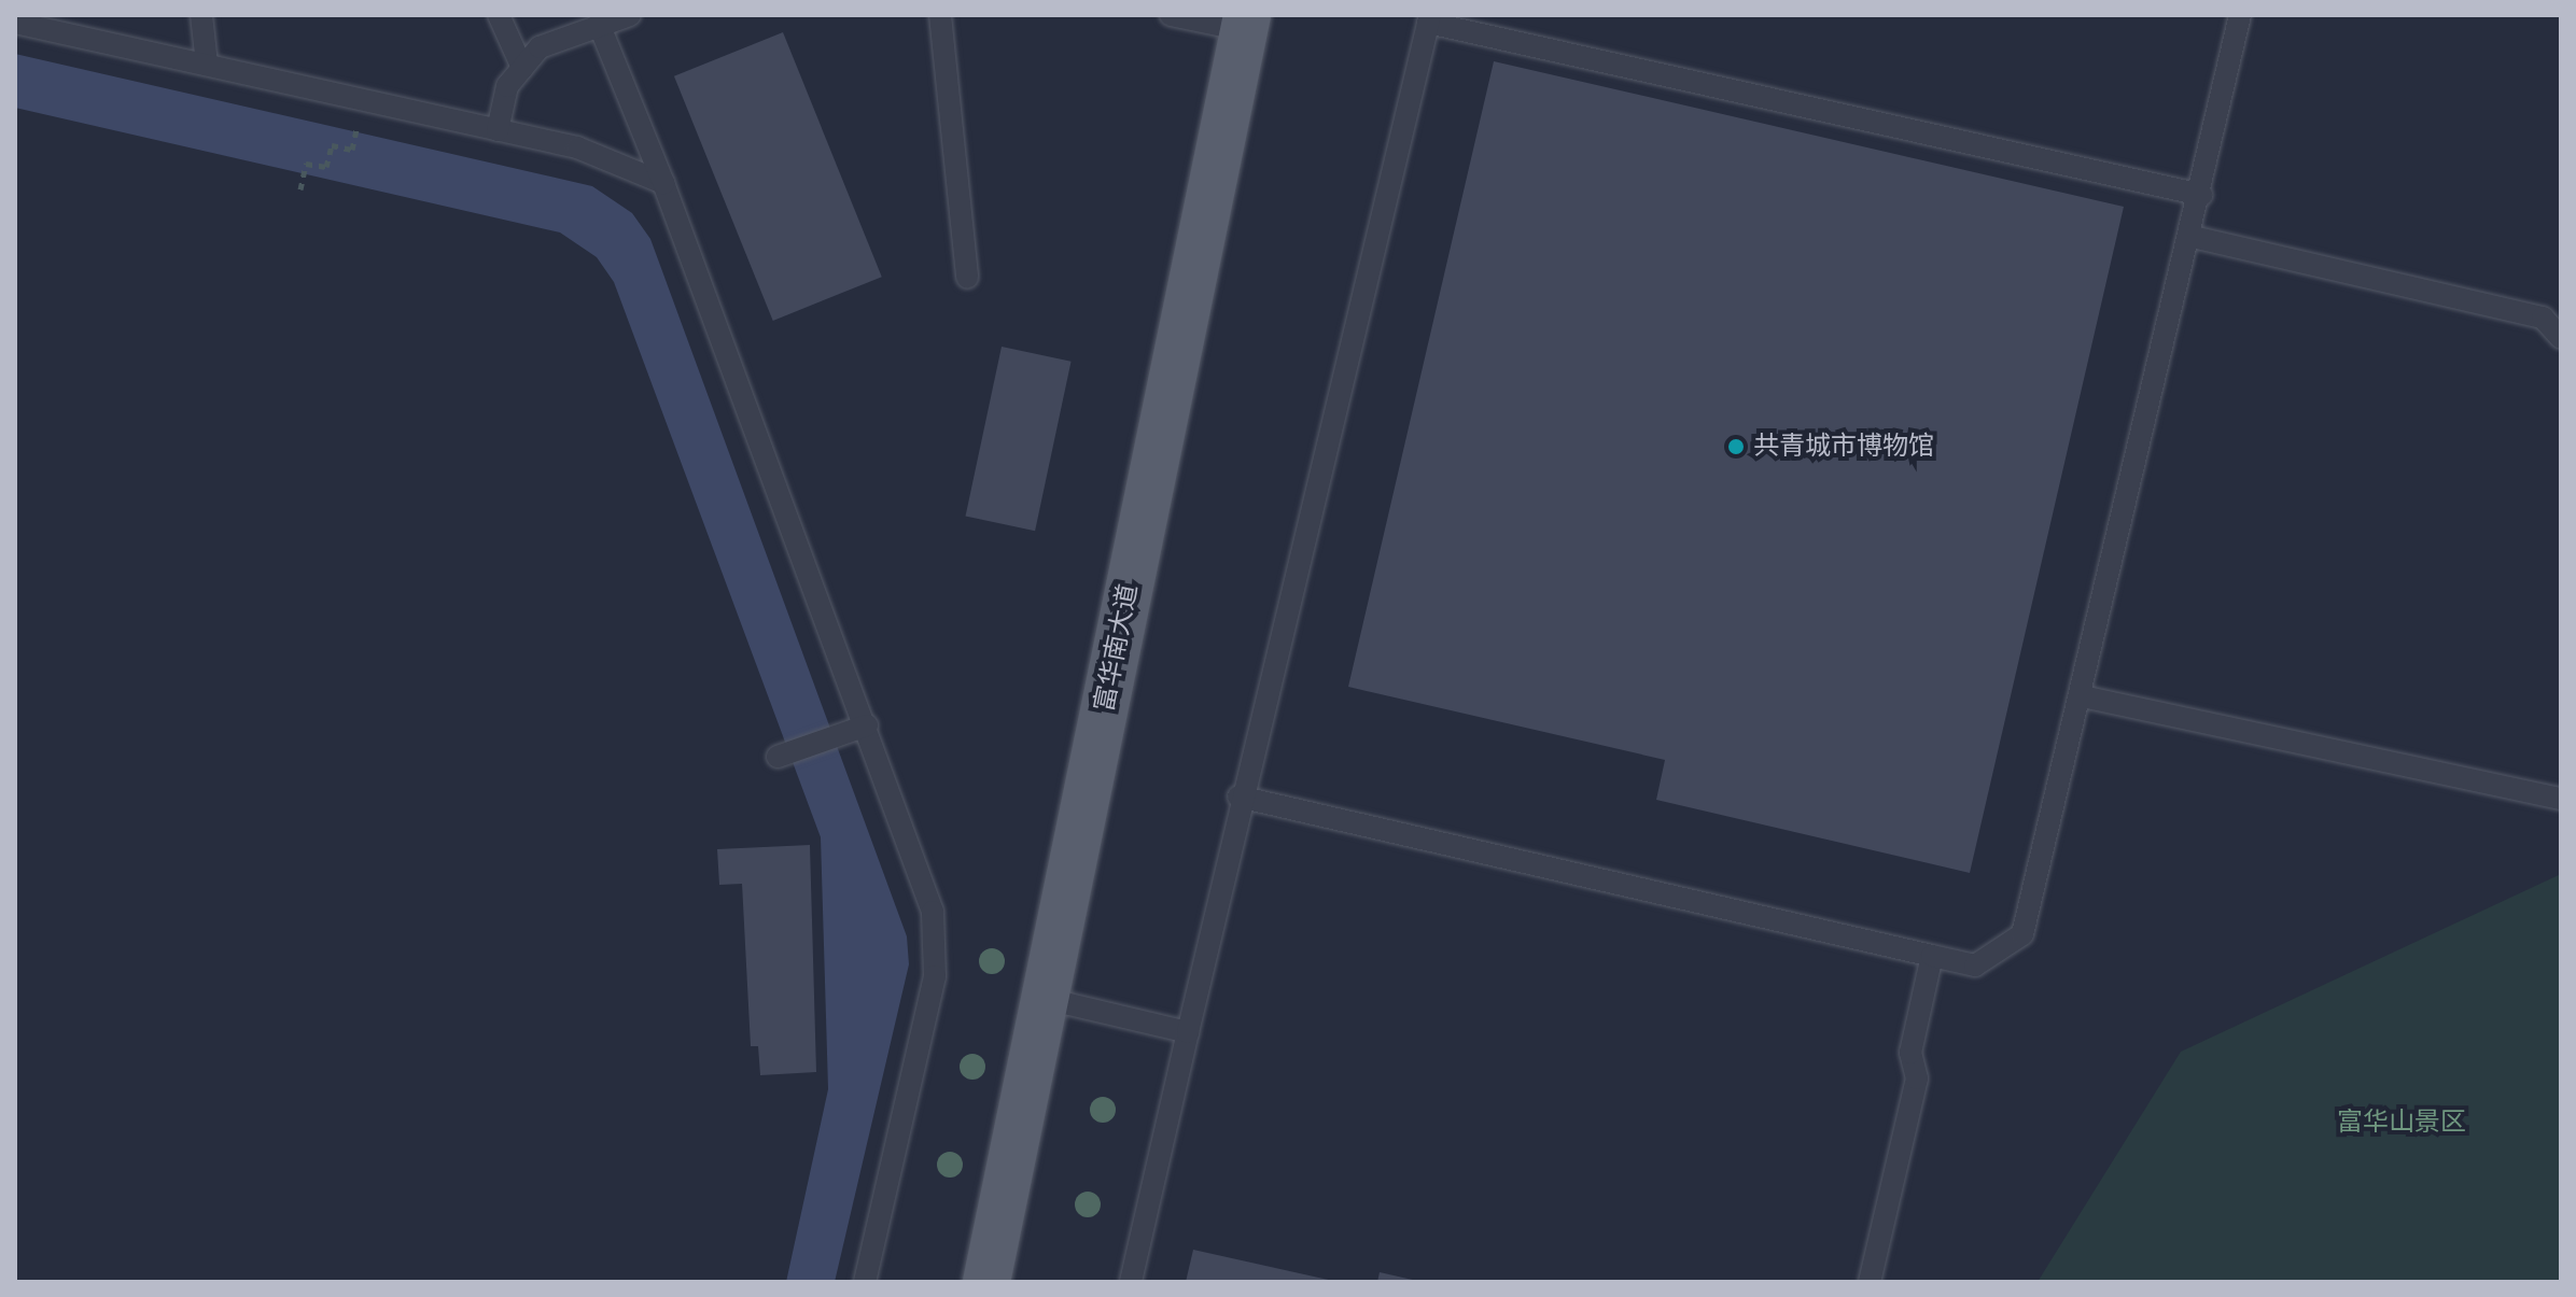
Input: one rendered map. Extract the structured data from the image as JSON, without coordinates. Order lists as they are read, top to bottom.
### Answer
{
  "streets": {
    "main road": ["富华南大道"]
  },
  "parks": ["富华山景区"],
  "places": ["共青城市博物馆"]
}
